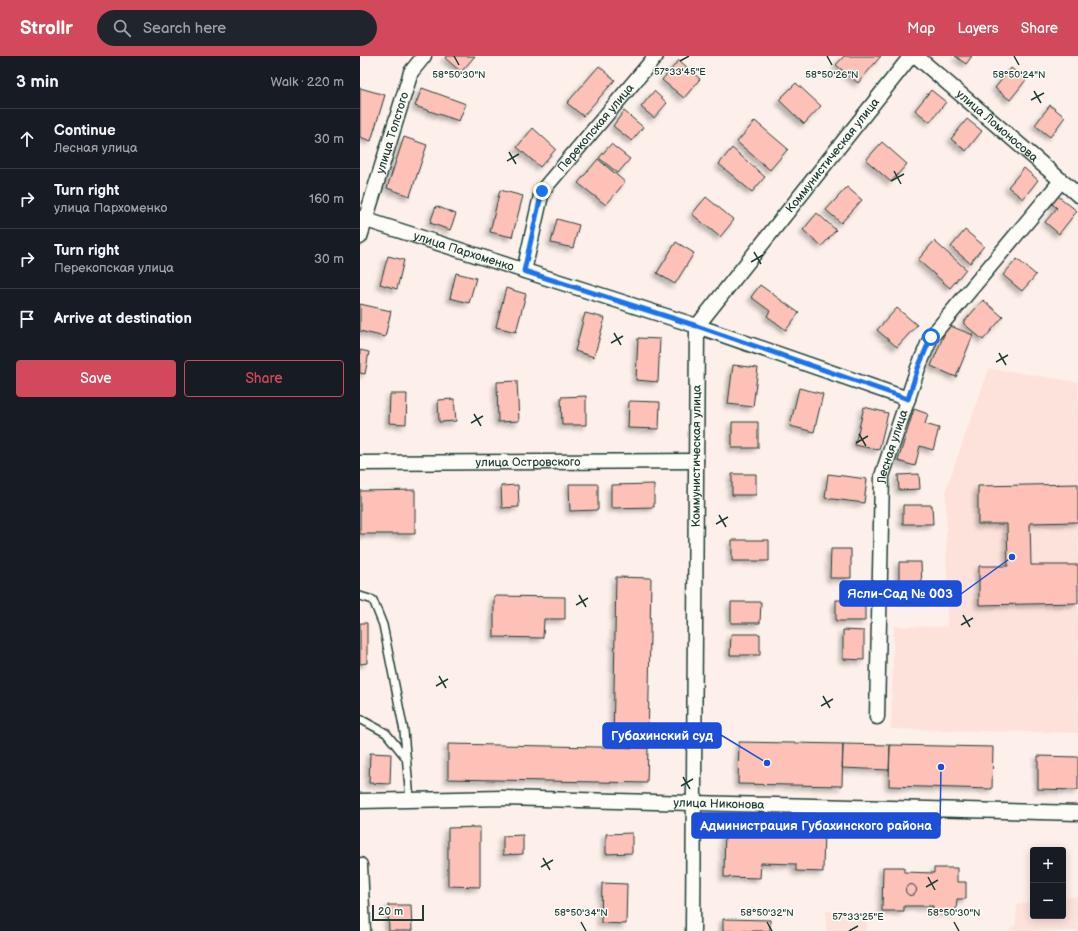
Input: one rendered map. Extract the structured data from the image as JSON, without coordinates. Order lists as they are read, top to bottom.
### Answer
{
  "streets": {
    "street": [
      "улица Ломоносова",
      "Перекопская улица",
      "улица Толстого",
      "Коммунистическая улица",
      "улица Пархоменко",
      "Лесная улица",
      "улица Островского",
      "улица Никонова"
    ]
  },
  "crossings": [
    ["улица Ломоносова", "Лесная улица"],
    ["Перекопская улица", "улица Пархоменко"],
    ["улица Толстого", "улица Пархоменко"],
    ["Коммунистическая улица", "улица Пархоменко"],
    ["Коммунистическая улица", "улица Островского"],
    ["Коммунистическая улица", "улица Никонова"],
    ["улица Пархоменко", "Лесная улица"]
  ],
  "places": ["Ясли-Сад № 003", "Губахинский суд", "Администрация Губахинского района"],
  "scale_bar": "20 m",
  "page": {
    "header": "Strollr",
    "search": "Search here",
    "nav": ["Map", "Layers", "Share"],
    "heading": ["3 min", "Walk · 220 m"],
    "list": [
      ["Continue", "Лесная улица", "30 m"],
      ["Turn right", "улица Пархоменко", "160 m"],
      ["Turn right", "Перекопская улица", "30 m"],
      "Arrive at destination"
    ],
    "buttons": ["Save", "Share"],
    "map_buttons": ["+", "−"],
    "scale": "20 m"
  },
  "coordinates": [
    "57°33'45\"E",
    "58°50'24\"N",
    "58°50'30\"N",
    "58°50'26\"N",
    "58°50'34\"N",
    "58°50'32\"N",
    "57°33'25\"E"
  ]
}
